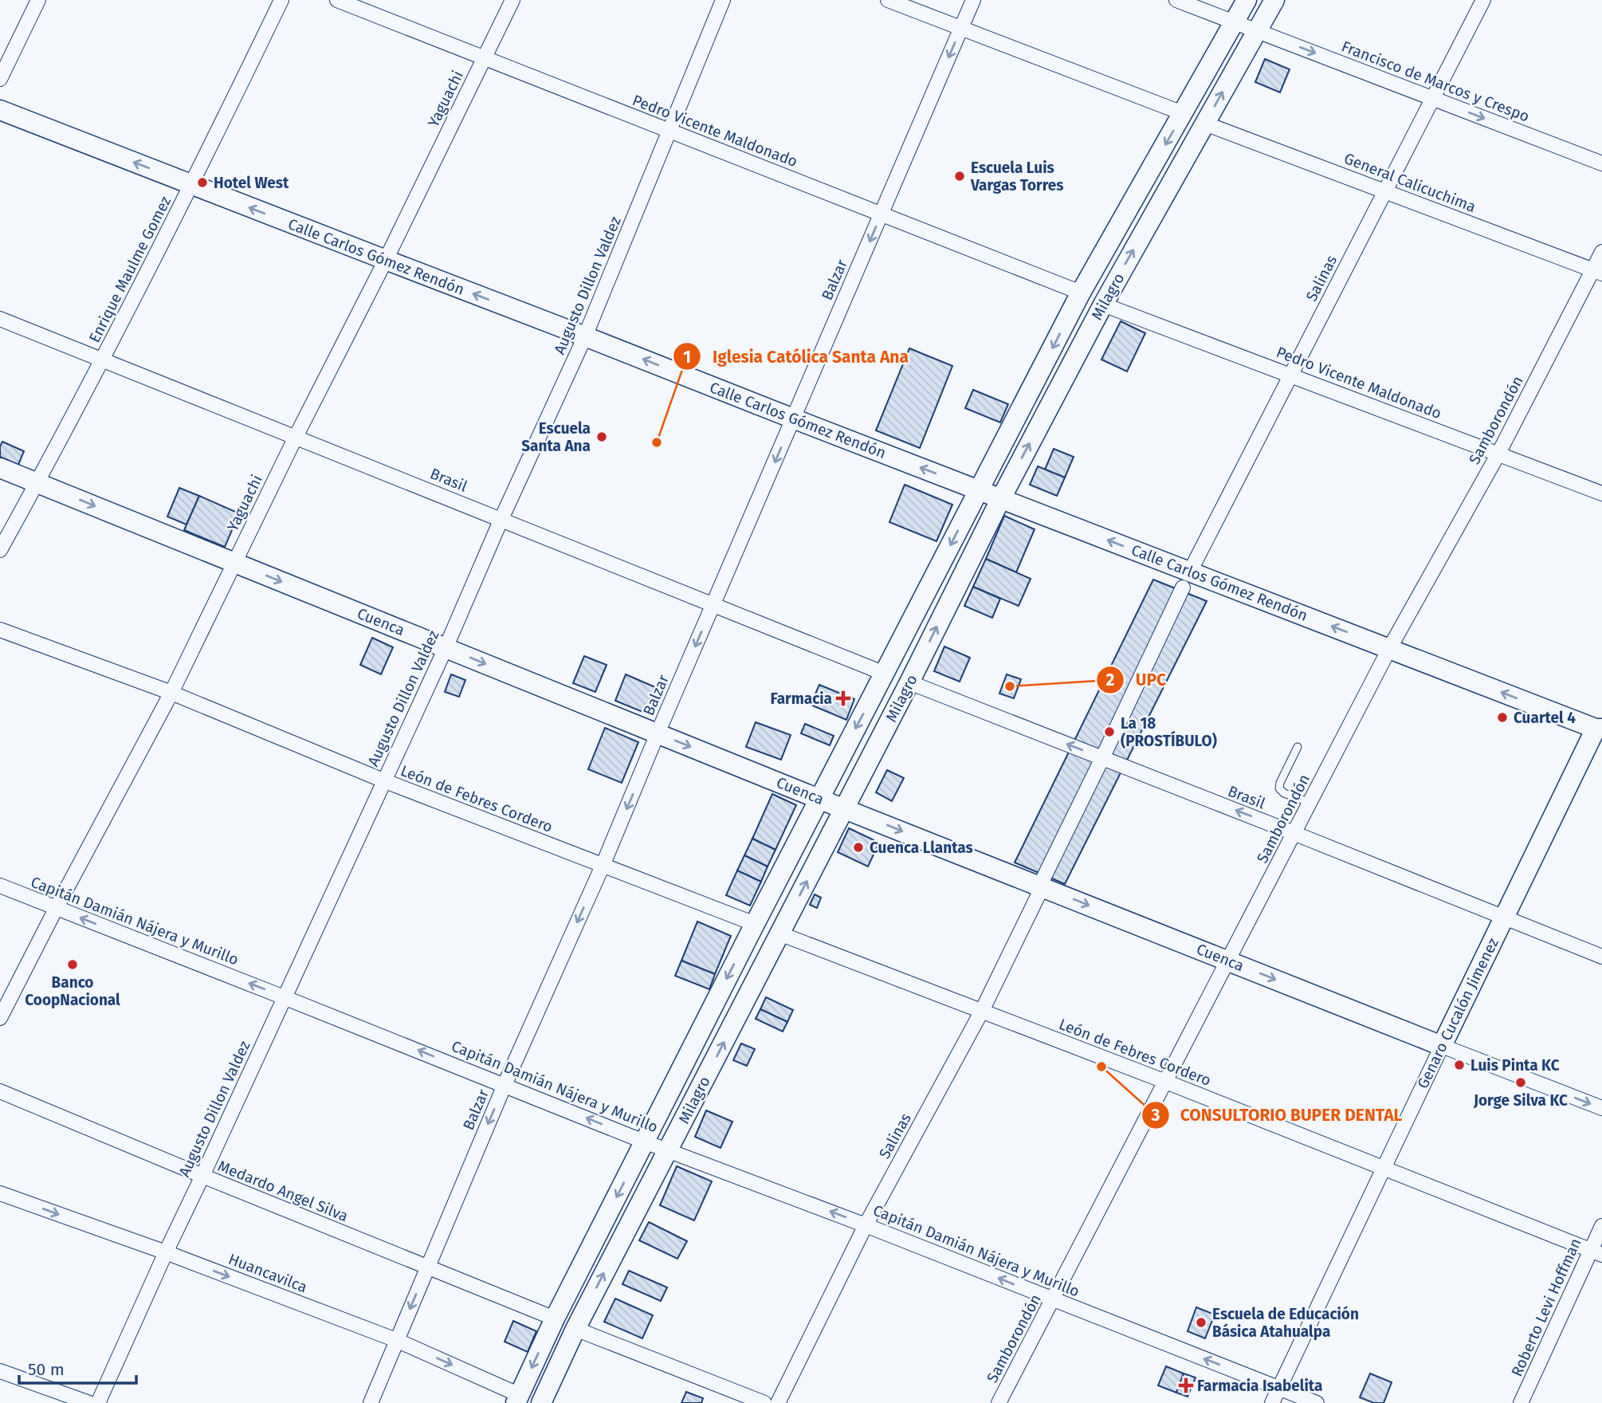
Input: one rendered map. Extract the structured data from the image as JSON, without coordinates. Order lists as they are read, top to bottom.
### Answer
{
  "streets": {
    "main road": [
      "Calle Carlos Gómez Rendón",
      "Milagro",
      "Cuenca",
      "Genaro Cucalón Jimenez"
    ],
    "street": [
      "Francisco de Marcos y Crespo",
      "Yaguachi",
      "Pedro Vicente Maldonado",
      "General Calicuchima",
      "Enrique Maulme Gomez",
      "Salinas",
      "Balzar",
      "Augusto Dillon Valdez",
      "Samborondón",
      "Brasil",
      "León de Febres Cordero",
      "Capitán Damián Nájera y Murillo",
      "Medardo Angel Silva",
      "Huancavilca",
      "Roberto Levi Hoffman"
    ]
  },
  "crossings": [
    ["Francisco de Marcos y Crespo", "Salinas"],
    ["Francisco de Marcos y Crespo", "Milagro"],
    ["Yaguachi", "Pedro Vicente Maldonado"],
    ["Yaguachi", "Calle Carlos Gómez Rendón"],
    ["Yaguachi", "Brasil"],
    ["Yaguachi", "Cuenca"],
    ["Yaguachi", "León de Febres Cordero"],
    ["Yaguachi", "Capitán Damián Nájera y Murillo"],
    ["Pedro Vicente Maldonado", "Salinas"],
    ["Pedro Vicente Maldonado", "Balzar"],
    ["Pedro Vicente Maldonado", "Augusto Dillon Valdez"],
    ["Pedro Vicente Maldonado", "Milagro"],
    ["Pedro Vicente Maldonado", "Samborondón"],
    ["General Calicuchima", "Salinas"],
    ["General Calicuchima", "Milagro"],
    ["General Calicuchima", "Samborondón"],
    ["Calle Carlos Gómez Rendón", "Enrique Maulme Gomez"],
    ["Calle Carlos Gómez Rendón", "Salinas"],
    ["Calle Carlos Gómez Rendón", "Balzar"],
    ["Calle Carlos Gómez Rendón", "Augusto Dillon Valdez"],
    ["Calle Carlos Gómez Rendón", "Milagro"],
    ["Calle Carlos Gómez Rendón", "Samborondón"],
    ["Calle Carlos Gómez Rendón", "Genaro Cucalón Jimenez"],
    ["Enrique Maulme Gomez", "Brasil"],
    ["Enrique Maulme Gomez", "Cuenca"],
    ["Salinas", "Brasil"],
    ["Salinas", "Cuenca"],
    ["Salinas", "León de Febres Cordero"],
    ["Salinas", "Capitán Damián Nájera y Murillo"],
    ["Balzar", "Brasil"],
    ["Balzar", "Cuenca"],
    ["Balzar", "León de Febres Cordero"],
    ["Balzar", "Capitán Damián Nájera y Murillo"],
    ["Balzar", "Medardo Angel Silva"],
    ["Balzar", "Huancavilca"],
    ["Augusto Dillon Valdez", "Brasil"],
    ["Augusto Dillon Valdez", "Cuenca"],
    ["Augusto Dillon Valdez", "León de Febres Cordero"],
    ["Augusto Dillon Valdez", "Capitán Damián Nájera y Murillo"],
    ["Augusto Dillon Valdez", "Medardo Angel Silva"],
    ["Augusto Dillon Valdez", "Huancavilca"],
    ["Milagro", "Brasil"],
    ["Milagro", "Cuenca"],
    ["Milagro", "León de Febres Cordero"],
    ["Milagro", "Capitán Damián Nájera y Murillo"],
    ["Milagro", "Medardo Angel Silva"],
    ["Milagro", "Huancavilca"],
    ["Samborondón", "Brasil"],
    ["Samborondón", "Cuenca"],
    ["Samborondón", "León de Febres Cordero"],
    ["Samborondón", "Capitán Damián Nájera y Murillo"],
    ["Brasil", "Genaro Cucalón Jimenez"],
    ["Cuenca", "Genaro Cucalón Jimenez"],
    ["León de Febres Cordero", "Genaro Cucalón Jimenez"],
    ["León de Febres Cordero", "Roberto Levi Hoffman"],
    ["Capitán Damián Nájera y Murillo", "Genaro Cucalón Jimenez"]
  ],
  "one_way": [
    "Francisco de Marcos y Crespo",
    "Calle Carlos Gómez Rendón",
    "Balzar",
    "Cuenca",
    "Capitán Damián Nájera y Murillo",
    "Huancavilca"
  ],
  "places": {
    "other": [
      "Escuela Luis Vargas Torres",
      "Hotel West",
      "Escuela Santa Ana",
      "Iglesia Católica Santa Ana",
      "UPC",
      "Cuartel 4",
      "La 18 (PROSTÍBULO)",
      "Cuenca Llantas",
      "Banco CoopNacional",
      "Luis Pinta KC",
      "CONSULTORIO BUPER DENTAL",
      "Jorge Silva KC",
      "Escuela de Educación Básica Atahualpa"
    ],
    "health": ["Farmacia", "Farmacia Isabelita"]
  },
  "scale_bar": "50 m"
}
